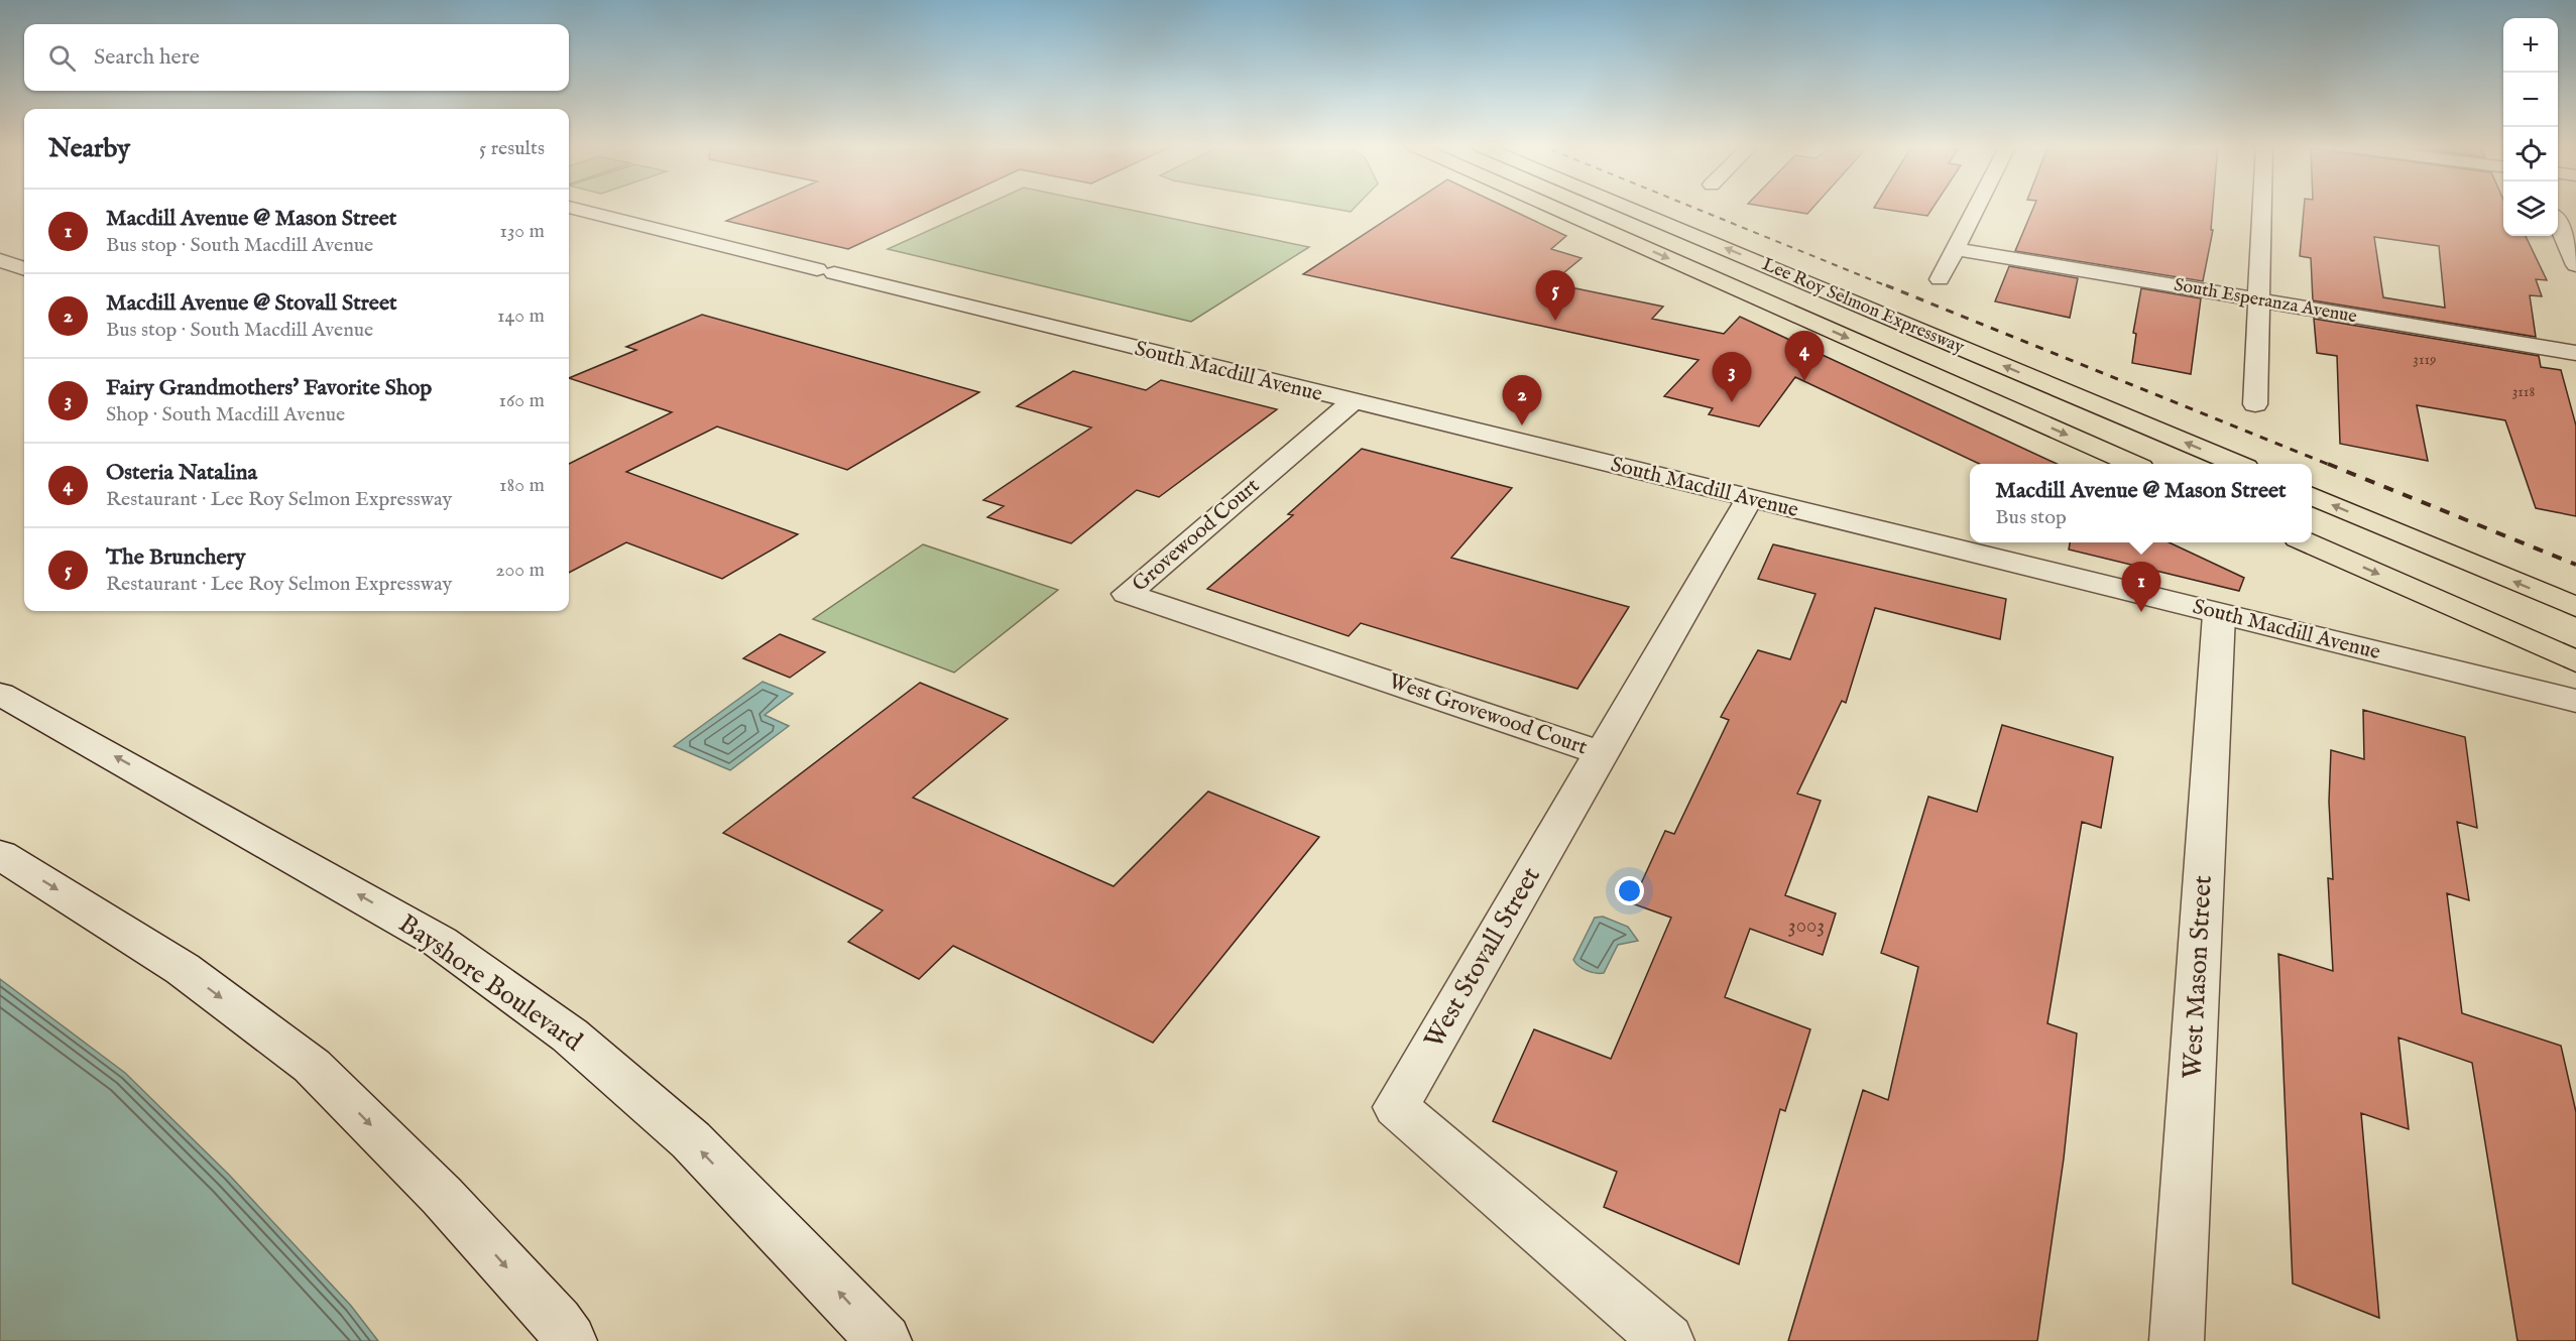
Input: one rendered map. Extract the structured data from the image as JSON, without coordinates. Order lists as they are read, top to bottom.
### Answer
{
  "streets": {
    "highway": ["Lee Roy Selmon Expressway"],
    "street": [
      "South Esperanza Avenue",
      "South Macdill Avenue",
      "Grovewood Court",
      "West Grovewood Court",
      "West Stovall Street",
      "West Mason Street",
      "Bayshore Boulevard"
    ]
  },
  "crossings": [
    ["South Macdill Avenue", "Grovewood Court"],
    ["South Macdill Avenue", "West Stovall Street"],
    ["South Macdill Avenue", "West Mason Street"],
    ["Grovewood Court", "West Grovewood Court"],
    ["West Grovewood Court", "West Stovall Street"]
  ],
  "house_numbers": ["3119", "3118", "3003"],
  "page": {
    "map_buttons": ["+", "−"],
    "search": "Search here",
    "heading": ["Nearby", "5 results"],
    "list": [
      {
        "mark": "1",
        "name": "Macdill Avenue @ Mason Street",
        "note": "Bus stop · South Macdill Avenue",
        "value": "130 m"
      },
      {
        "mark": "2",
        "name": "Macdill Avenue @ Stovall Street",
        "note": "Bus stop · South Macdill Avenue",
        "value": "140 m"
      },
      {
        "mark": "3",
        "name": "Fairy Grandmothers' Favorite Shop",
        "note": "Shop · South Macdill Avenue",
        "value": "160 m"
      },
      {
        "mark": "4",
        "name": "Osteria Natalina",
        "note": "Restaurant · Lee Roy Selmon Expressway",
        "value": "180 m"
      },
      {
        "mark": "5",
        "name": "The Brunchery",
        "note": "Restaurant · Lee Roy Selmon Expressway",
        "value": "200 m"
      }
    ],
    "pins": [
      "5",
      "4",
      "3",
      "2",
      "1"
    ],
    "popup": ["Macdill Avenue @ Mason Street", "Bus stop"]
  }
}
